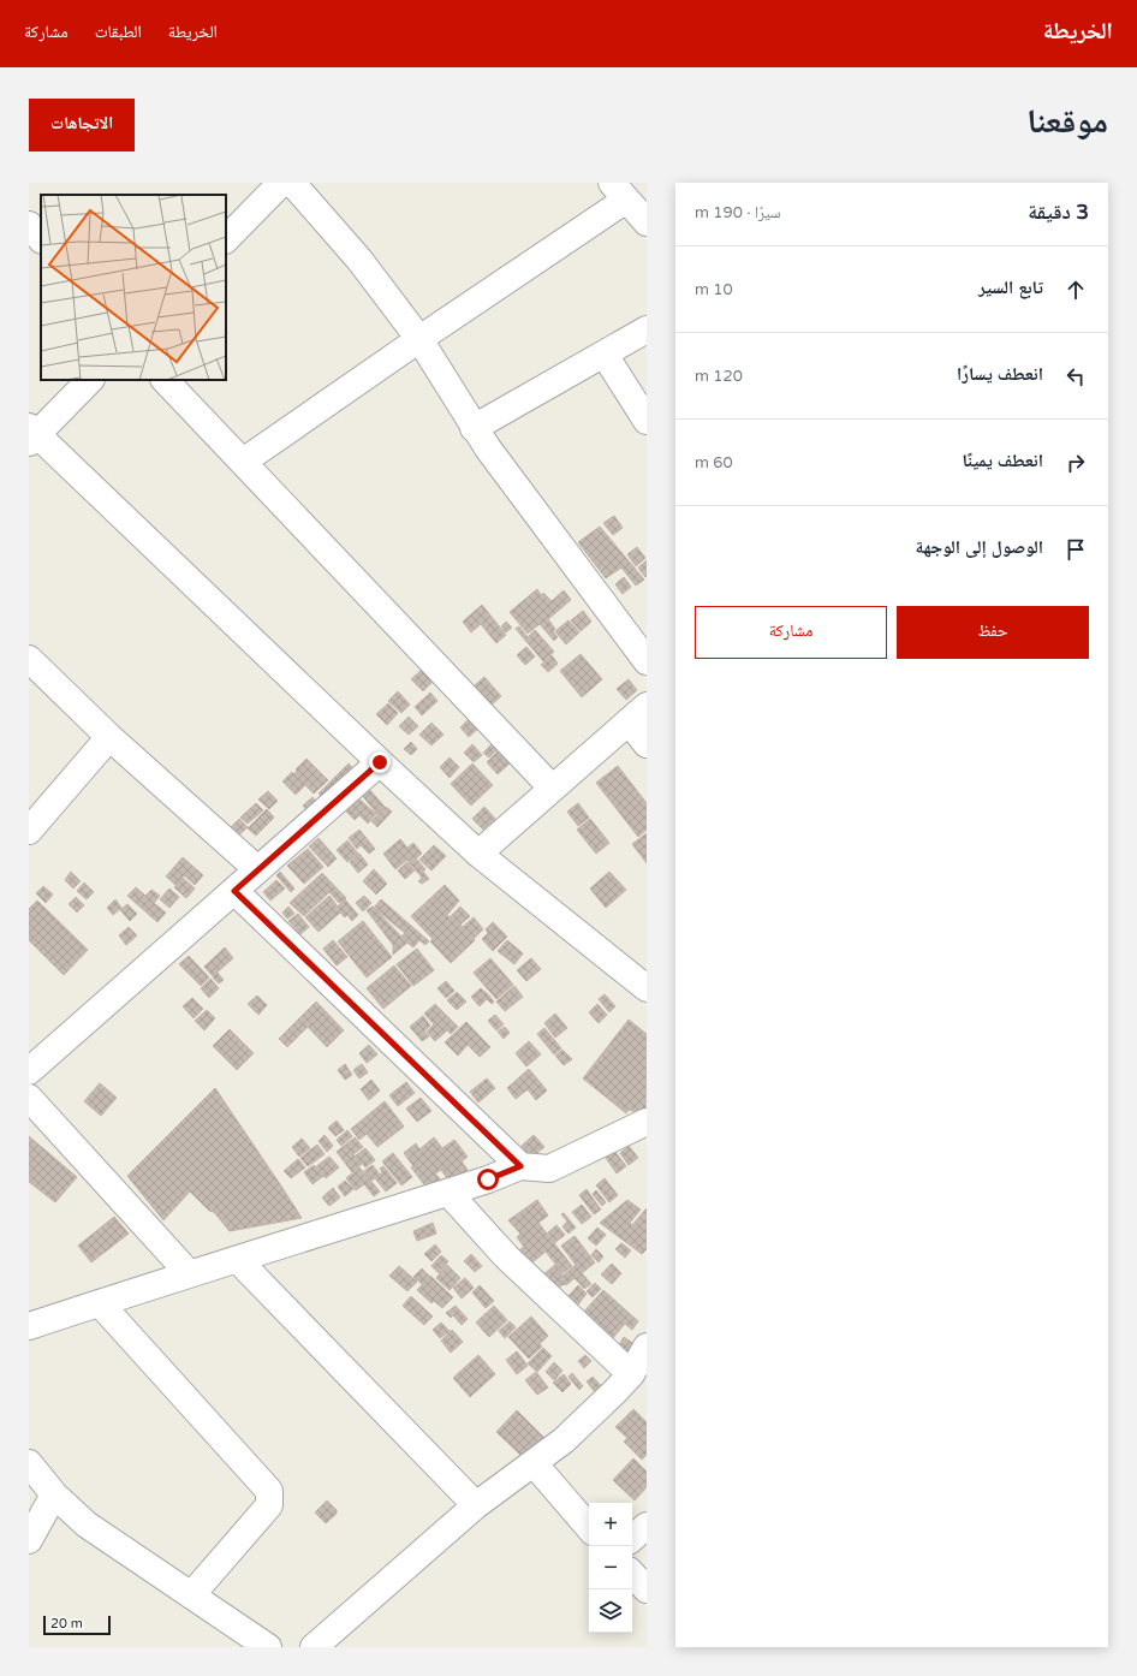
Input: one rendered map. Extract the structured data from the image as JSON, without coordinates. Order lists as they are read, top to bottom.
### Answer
{
  "scale_bar": "20 m",
  "page": {
    "header": "الخريطة",
    "nav": ["الخريطة", "الطبقات", "مشاركة"],
    "title": "موقعنا",
    "buttons": [
      "الاتجاهات",
      ["حفظ", "مشاركة"]
    ],
    "heading": ["3 دقيقة", "سيرًا · 190 m"],
    "list": [
      ["تابع السير", "10 m"],
      ["انعطف يسارًا", "120 m"],
      ["انعطف يمينًا", "60 m"],
      "الوصول إلى الوجهة"
    ],
    "map_buttons": ["+", "−"],
    "scale": "20 m"
  }
}
